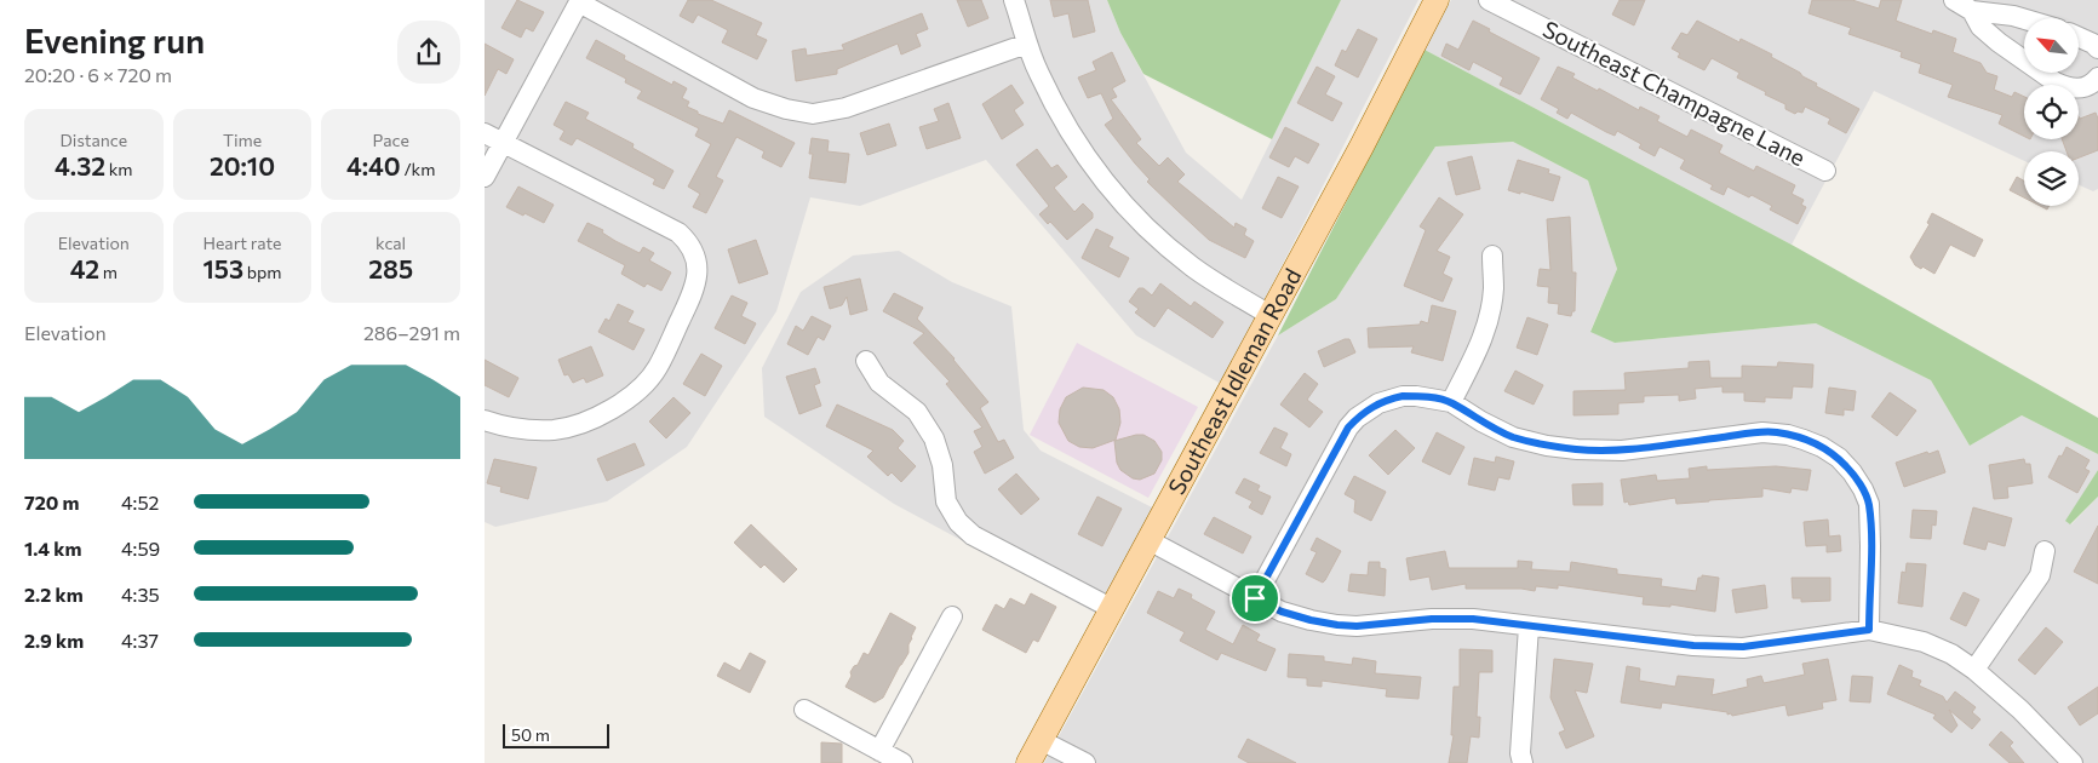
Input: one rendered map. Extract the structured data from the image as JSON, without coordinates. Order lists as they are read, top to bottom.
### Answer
{
  "streets": {
    "main road": ["Southeast Idleman Road"],
    "street": ["Southeast Champagne Lane"]
  },
  "scale_bar": "50 m",
  "north": "top left",
  "page": {
    "heading": ["Evening run", "20:20 · 6 × 720 m"],
    "stats": [
      ["Distance", "4.32 km"],
      ["Time", "20:10"],
      ["Pace", "4:40 /km"],
      ["Elevation", "42 m"],
      ["Heart rate", "153 bpm"],
      ["kcal", "285"]
    ],
    "chart": ["Elevation", "286–291 m"],
    "list": [
      {
        "name": "720 m",
        "note": "4:52"
      },
      {
        "name": "1.4 km",
        "note": "4:59"
      },
      {
        "name": "2.2 km",
        "note": "4:35"
      },
      {
        "name": "2.9 km",
        "note": "4:37"
      }
    ],
    "scale": "50 m"
  }
}
